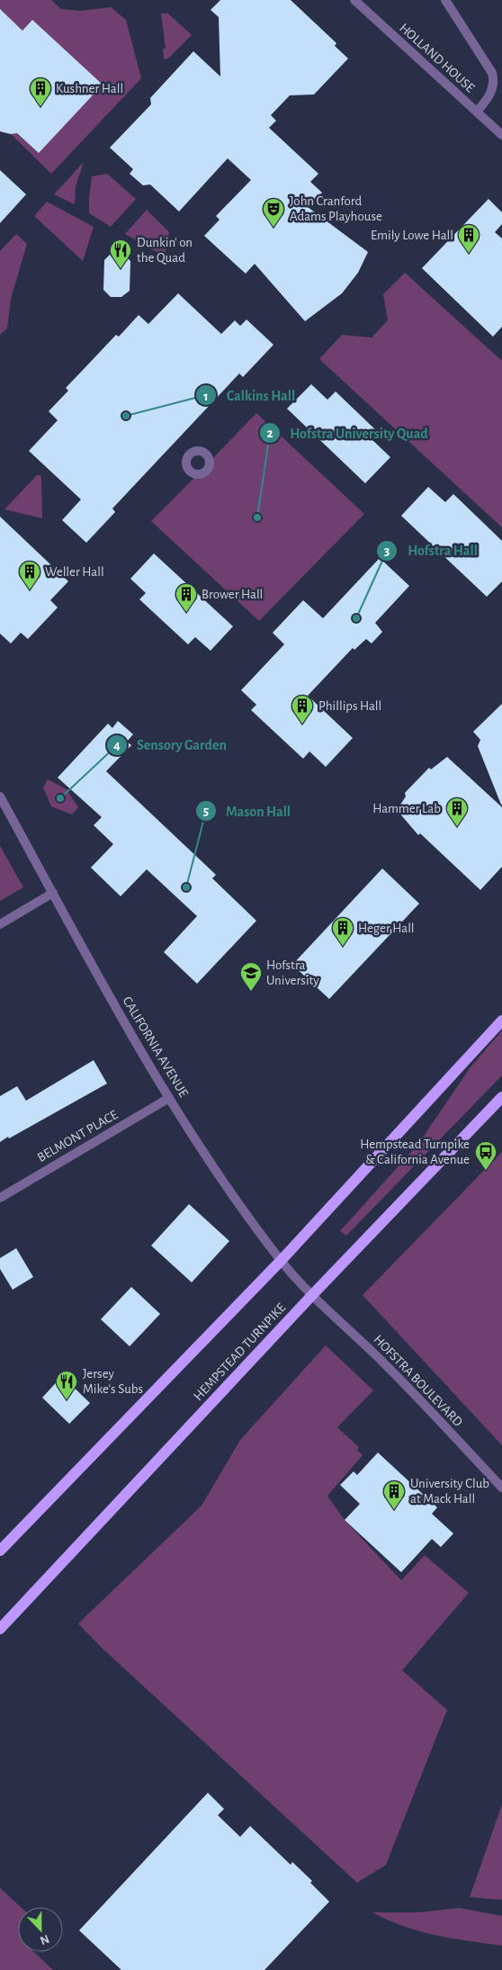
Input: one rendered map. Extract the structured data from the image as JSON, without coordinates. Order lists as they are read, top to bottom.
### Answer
{
  "streets": {
    "main road": ["HEMPSTEAD TURNPIKE"],
    "street": [
      "HOLLAND HOUSE",
      "CALIFORNIA AVENUE",
      "BELMONT PLACE",
      "HOFSTRA BOULEVARD"
    ]
  },
  "crossings": [
    ["CALIFORNIA AVENUE", "BELMONT PLACE"],
    ["CALIFORNIA AVENUE", "HEMPSTEAD TURNPIKE"],
    ["CALIFORNIA AVENUE", "HOFSTRA BOULEVARD"],
    ["HEMPSTEAD TURNPIKE", "HOFSTRA BOULEVARD"]
  ],
  "places": {
    "building": [
      "Kushner Hall",
      "Emily Lowe Hall",
      "Weller Hall",
      "Brower Hall",
      "Phillips Hall",
      "Hammer Lab",
      "Heger Hall",
      "University Club at Mack Hall"
    ],
    "theatre": ["John Cranford Adams Playhouse"],
    "restaurant": ["Dunkin' on the Quad", "Jersey Mike's Subs"],
    "other": [
      "Calkins Hall",
      "Hofstra University Quad",
      "Hofstra Hall",
      "Sensory Garden",
      "Mason Hall"
    ],
    "school or university": ["Hofstra University"],
    "bus stop": ["Hempstead Turnpike & California Avenue"]
  },
  "north": "bottom"
}
